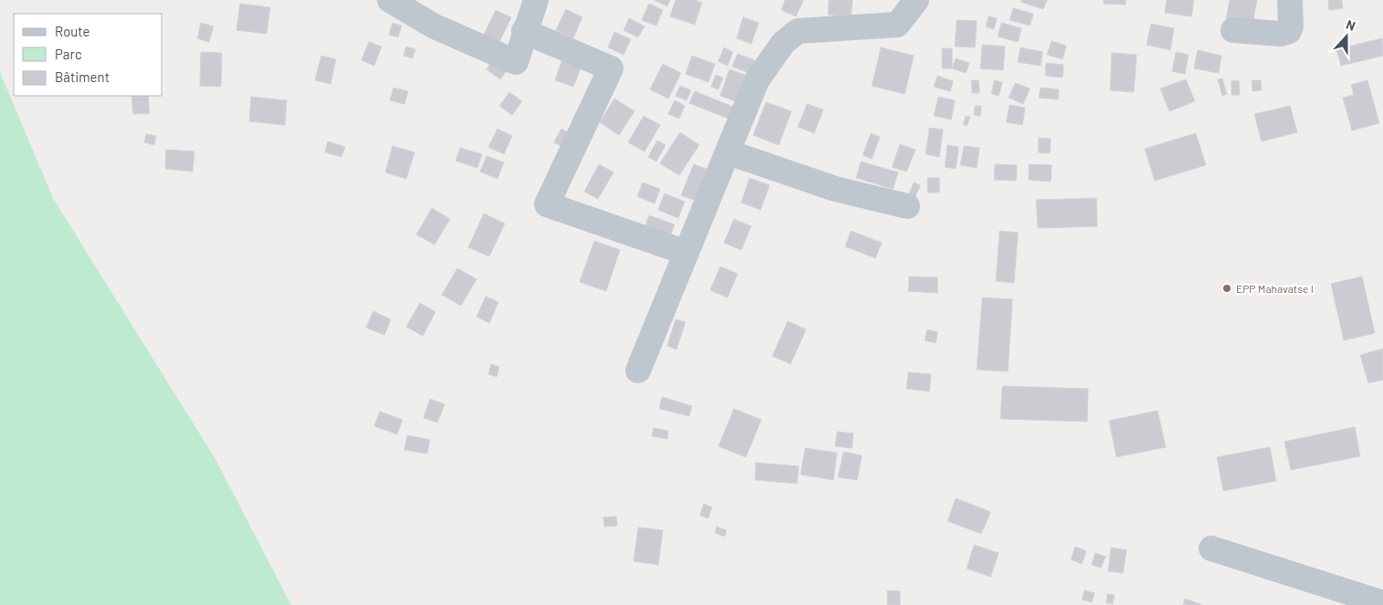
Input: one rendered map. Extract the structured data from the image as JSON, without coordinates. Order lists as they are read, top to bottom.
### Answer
{
  "places": ["EPP Mahavatse I"],
  "legend": ["Route", "Parc", "Bâtiment"],
  "north": "top"
}
